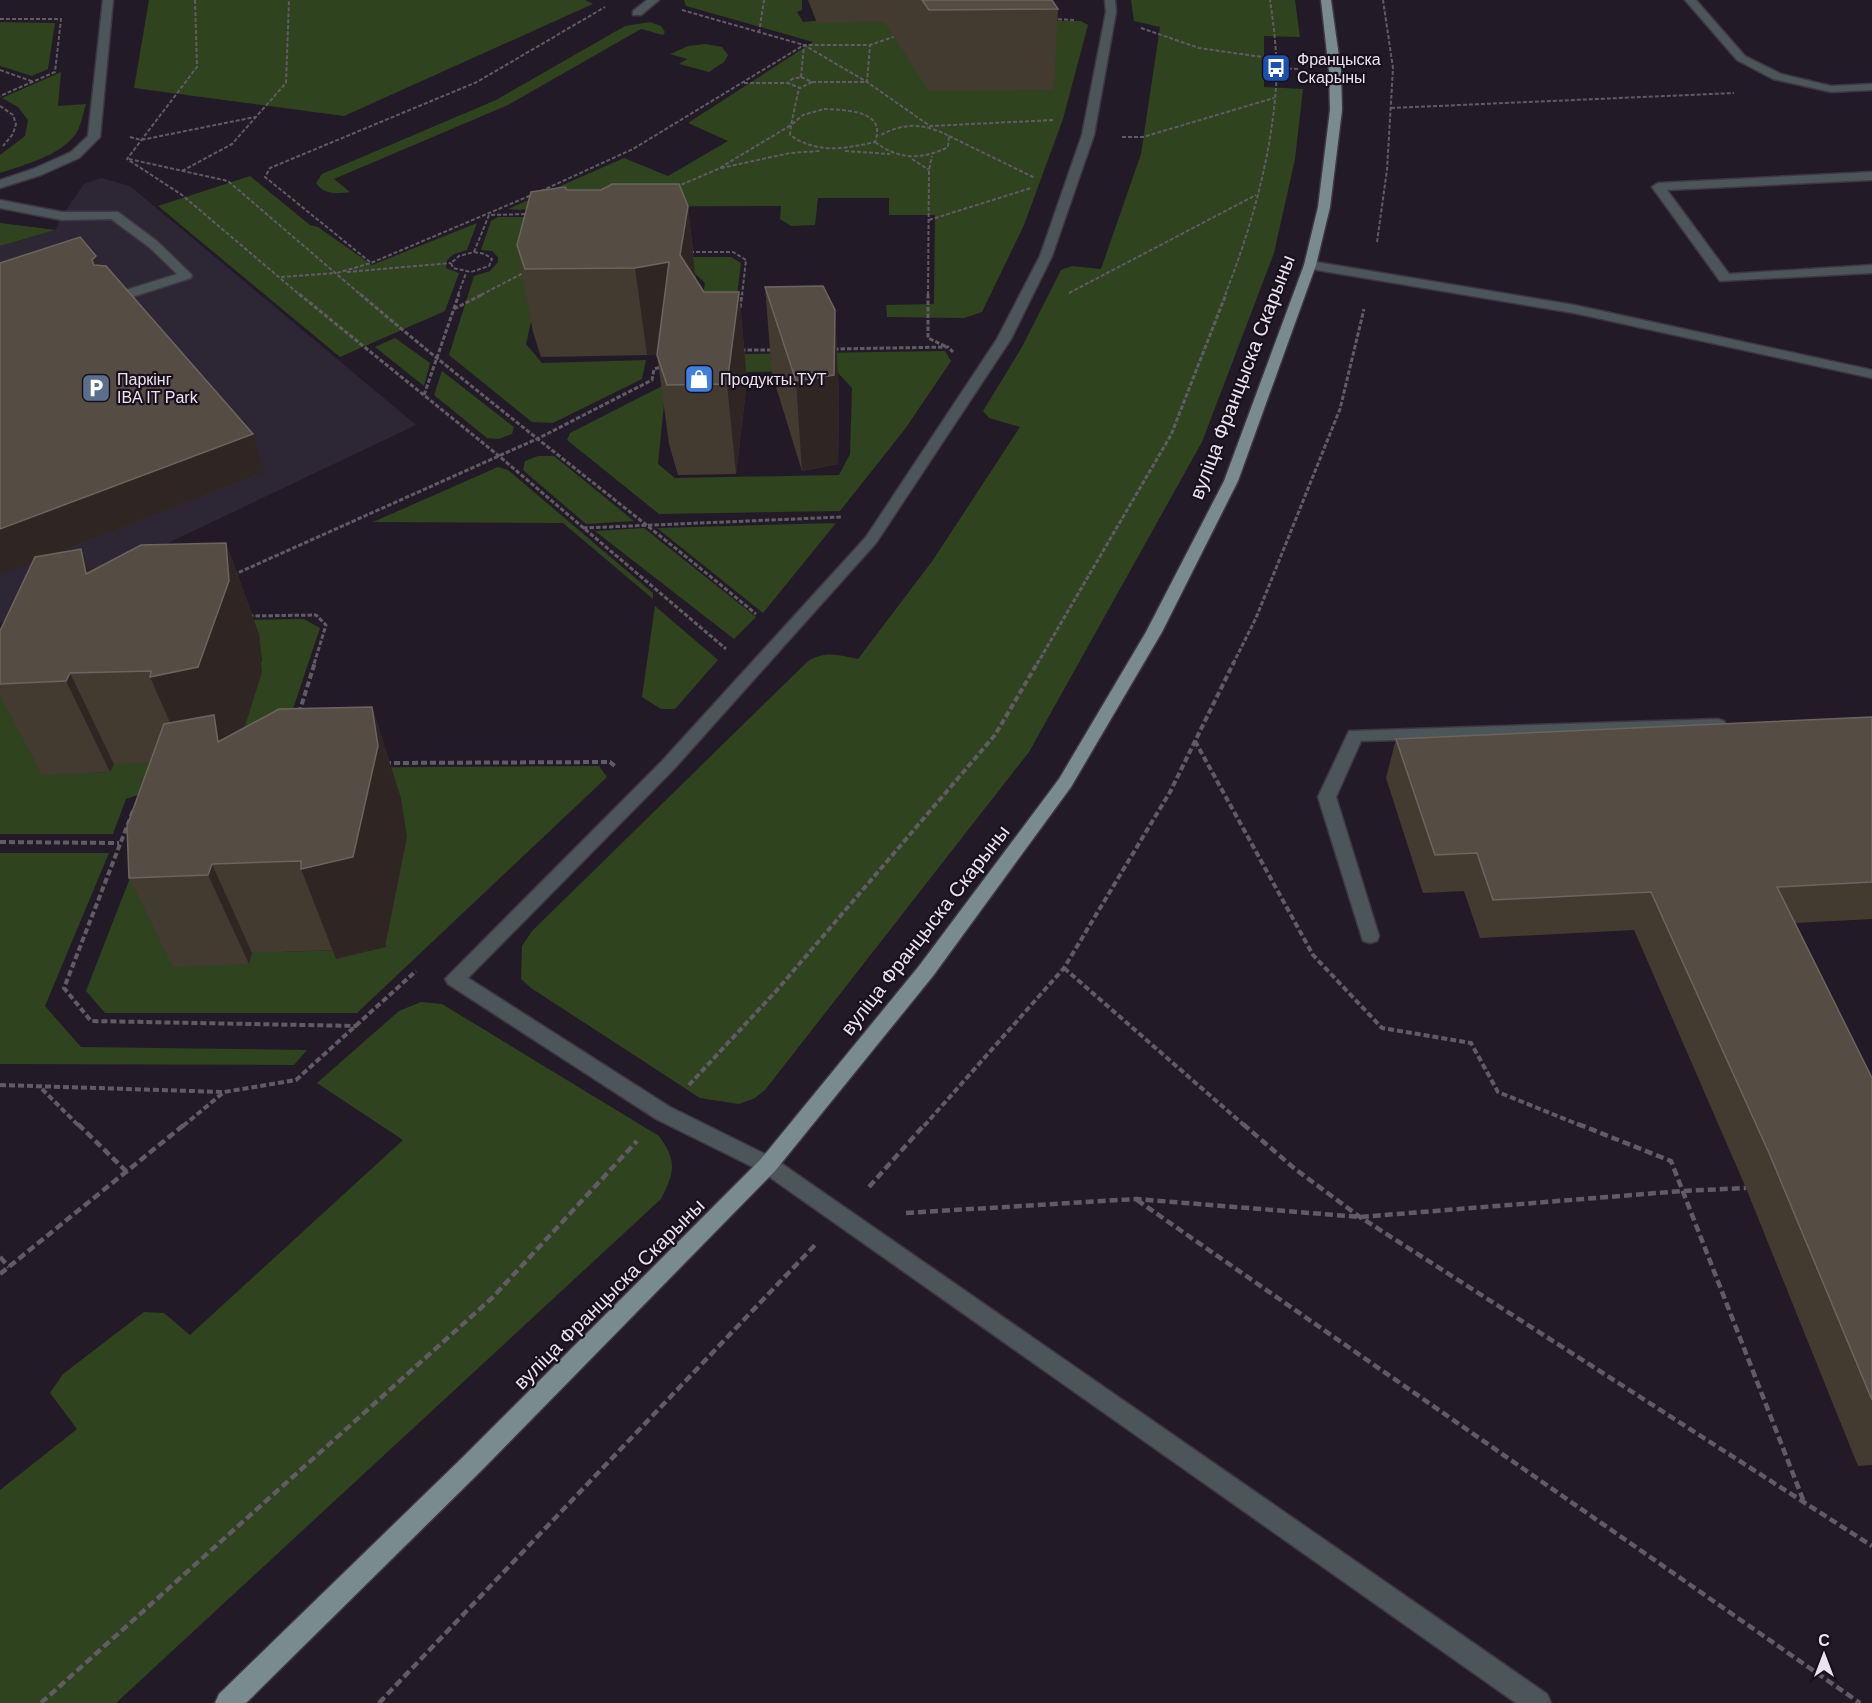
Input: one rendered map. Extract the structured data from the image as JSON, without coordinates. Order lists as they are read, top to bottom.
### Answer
{
  "streets": {
    "main road": ["вуліца Францыска Скарыны"]
  },
  "places": {
    "bus stop": ["Францыска Скарыны"],
    "shop": ["Продукты.ТУТ"],
    "parking": ["Паркінг IBA IT Park"]
  },
  "north": "top"
}
